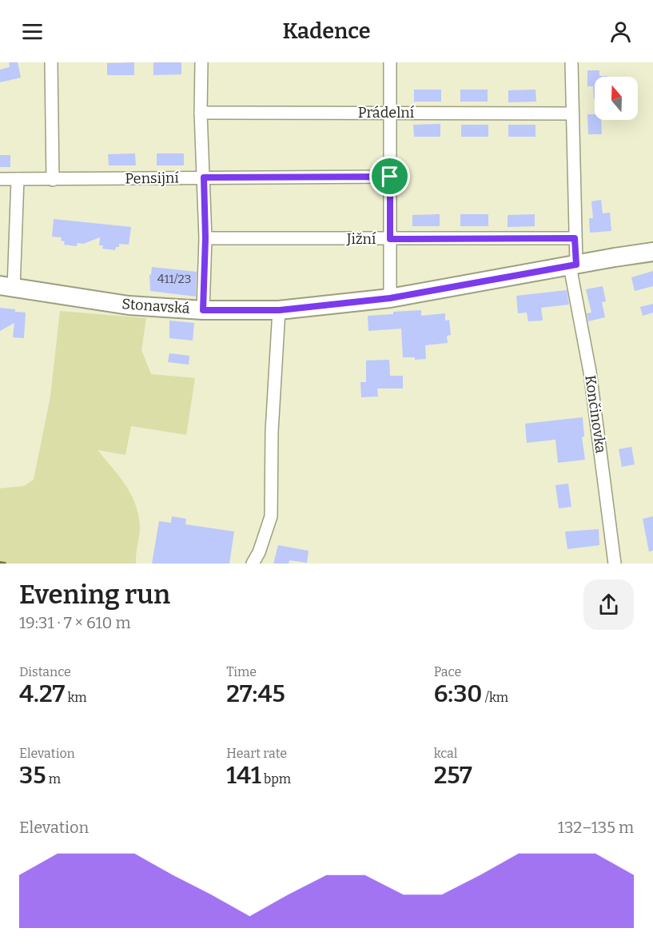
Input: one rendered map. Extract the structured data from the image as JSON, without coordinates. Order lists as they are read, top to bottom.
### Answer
{
  "streets": {
    "main road": ["Stonavská"],
    "street": [
      "Prádelní",
      "Pensijní",
      "Jižní",
      "Končinovka"
    ]
  },
  "crossings": [
    ["Prádelní", "Končinovka"],
    ["Jižní", "Končinovka"],
    ["Stonavská", "Končinovka"]
  ],
  "house_numbers": ["411/23"],
  "north": "top",
  "page": {
    "header": "Kadence",
    "heading": ["Evening run", "19:31 · 7 × 610 m"],
    "stats": [
      ["Distance", "4.27 km"],
      ["Time", "27:45"],
      ["Pace", "6:30 /km"],
      ["Elevation", "35 m"],
      ["Heart rate", "141 bpm"],
      ["kcal", "257"]
    ],
    "chart": ["Elevation", "132–135 m"]
  }
}
